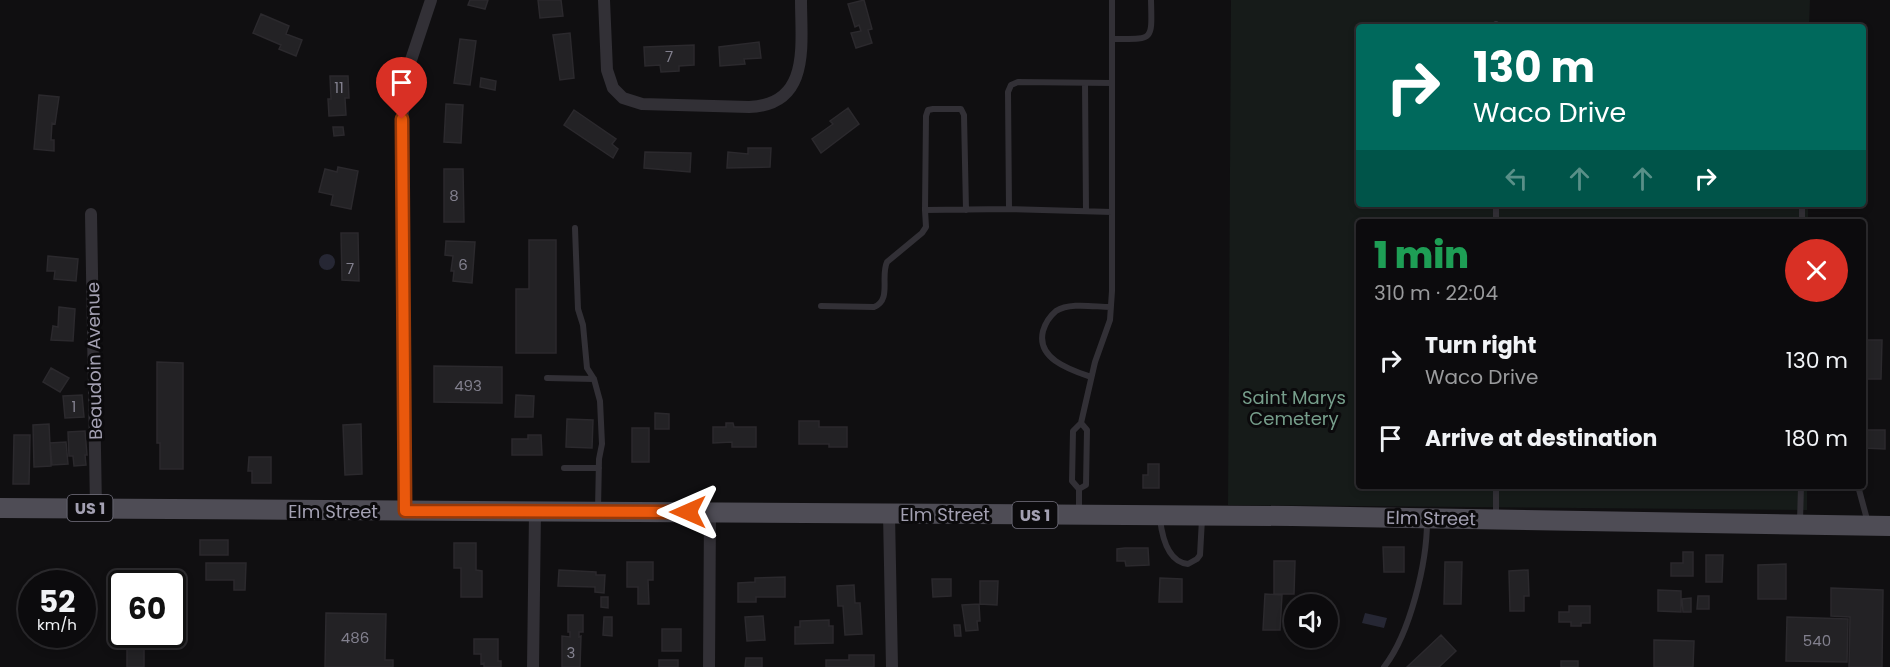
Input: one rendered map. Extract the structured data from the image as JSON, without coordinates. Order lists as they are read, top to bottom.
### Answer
{
  "streets": {
    "main road": ["US 1", "Elm Street"],
    "street": ["Beaudoin Avenue"]
  },
  "crossings": [
    ["Beaudoin Avenue", "Elm Street"]
  ],
  "parks": ["Saint Marys Cemetery"],
  "house_numbers": [
    "7",
    "11",
    "8",
    "6",
    "7",
    "493",
    "1",
    "486",
    "540",
    "3"
  ],
  "page": {
    "turn": ["130 m", "Waco Drive"],
    "heading": ["1 min", "310 m · 22:04"],
    "list": [
      {
        "name": "Turn right",
        "note": "Waco Drive",
        "value": "130 m"
      },
      {
        "name": "Arrive at destination",
        "value": "180 m"
      }
    ],
    "speed": "52 km/h",
    "limit": "60"
  }
}
